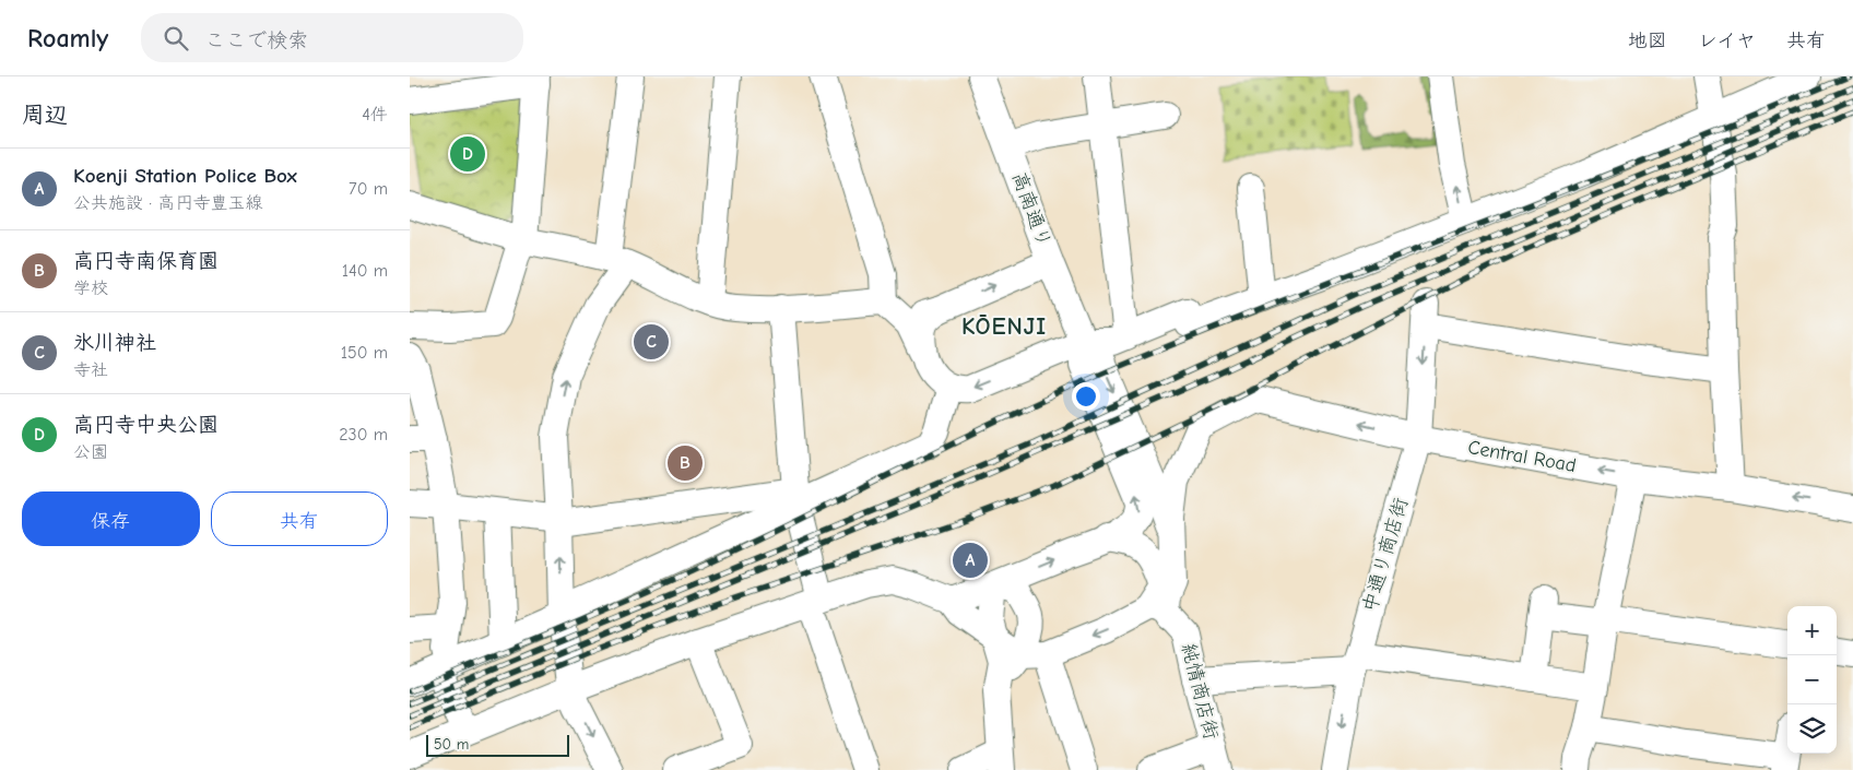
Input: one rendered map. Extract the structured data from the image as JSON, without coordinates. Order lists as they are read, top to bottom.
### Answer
{
  "streets": {
    "street": [
      "高南通り",
      "Central Road",
      "中通り商店街",
      "純情商店街"
    ]
  },
  "crossings": [
    ["高南通り", "Central Road"],
    ["高南通り", "純情商店街"],
    ["Central Road", "中通り商店街"]
  ],
  "districts": ["KŌENJI"],
  "scale_bar": "50 m",
  "page": {
    "header": "Roamly",
    "search": "ここで検索",
    "nav": ["地図", "レイヤ", "共有"],
    "heading": ["周辺", "4件"],
    "pins": [
      "D",
      "C",
      "B",
      "A"
    ],
    "list": [
      {
        "mark": "A",
        "name": "Koenji Station Police Box",
        "note": "公共施設 · 高円寺豊玉線",
        "value": "70 m"
      },
      {
        "mark": "B",
        "name": "高円寺南保育園",
        "note": "学校",
        "value": "140 m"
      },
      {
        "mark": "C",
        "name": "氷川神社",
        "note": "寺社",
        "value": "150 m"
      },
      {
        "mark": "D",
        "name": "高円寺中央公園",
        "note": "公園",
        "value": "230 m"
      }
    ],
    "buttons": ["保存", "共有"],
    "map_buttons": ["+", "−"],
    "scale": "50 m"
  }
}
